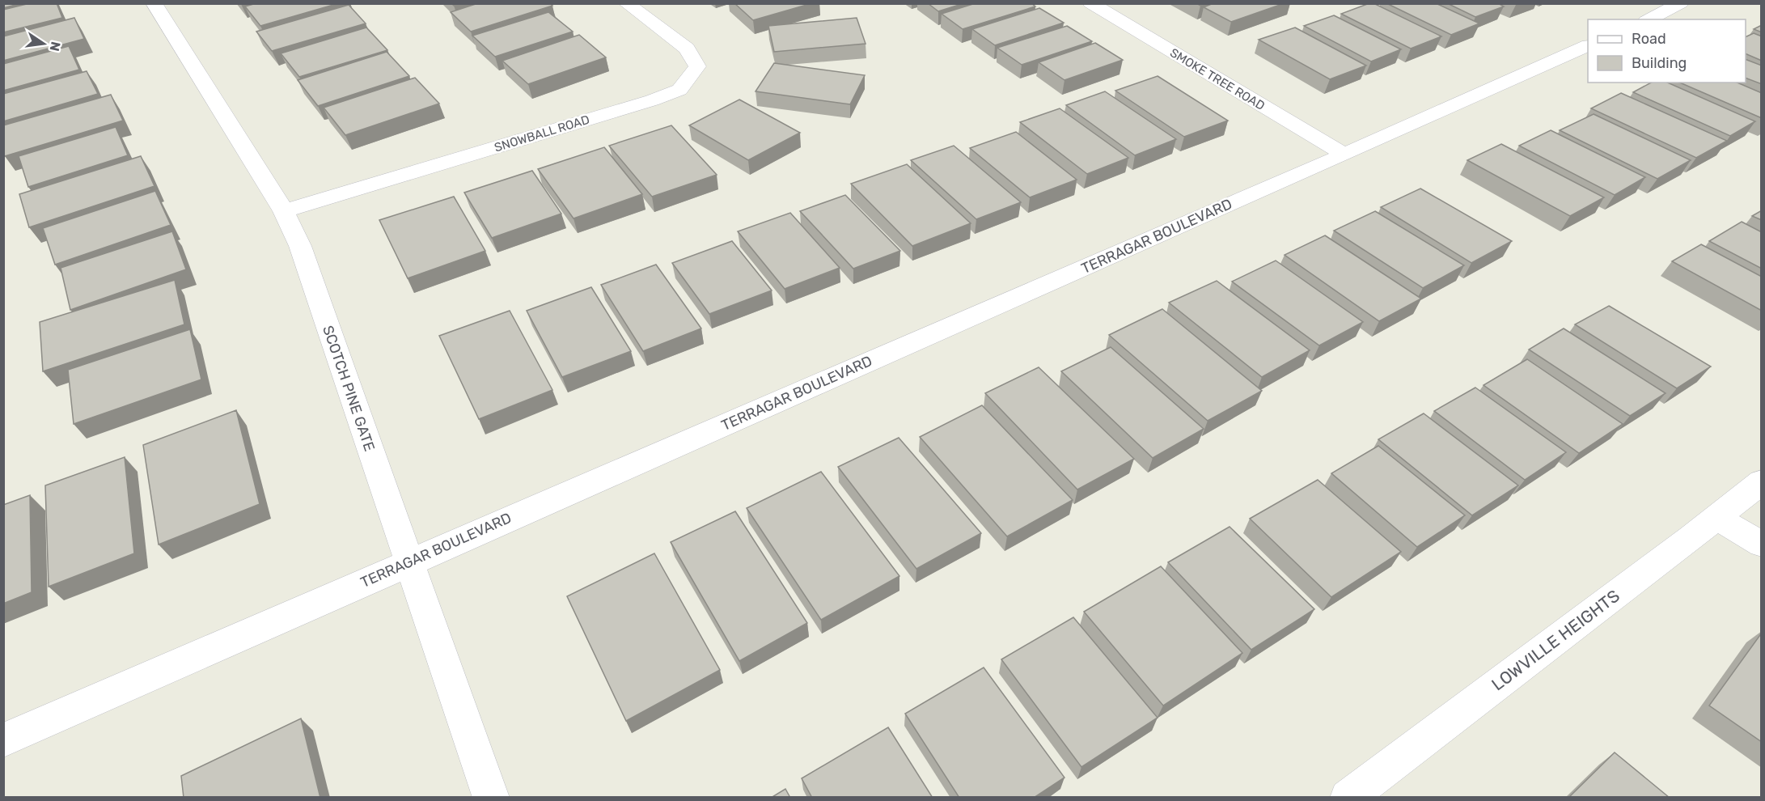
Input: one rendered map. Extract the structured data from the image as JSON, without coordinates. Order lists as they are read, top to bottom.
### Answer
{
  "streets": {
    "street": [
      "SMOKE TREE ROAD",
      "SNOWBALL ROAD",
      "TERRAGAR BOULEVARD",
      "SCOTCH PINE GATE",
      "LOWVILLE HEIGHTS"
    ]
  },
  "crossings": [
    ["SMOKE TREE ROAD", "TERRAGAR BOULEVARD"],
    ["SNOWBALL ROAD", "SCOTCH PINE GATE"],
    ["TERRAGAR BOULEVARD", "SCOTCH PINE GATE"]
  ],
  "legend": ["Road", "Building"],
  "north": "right"
}
